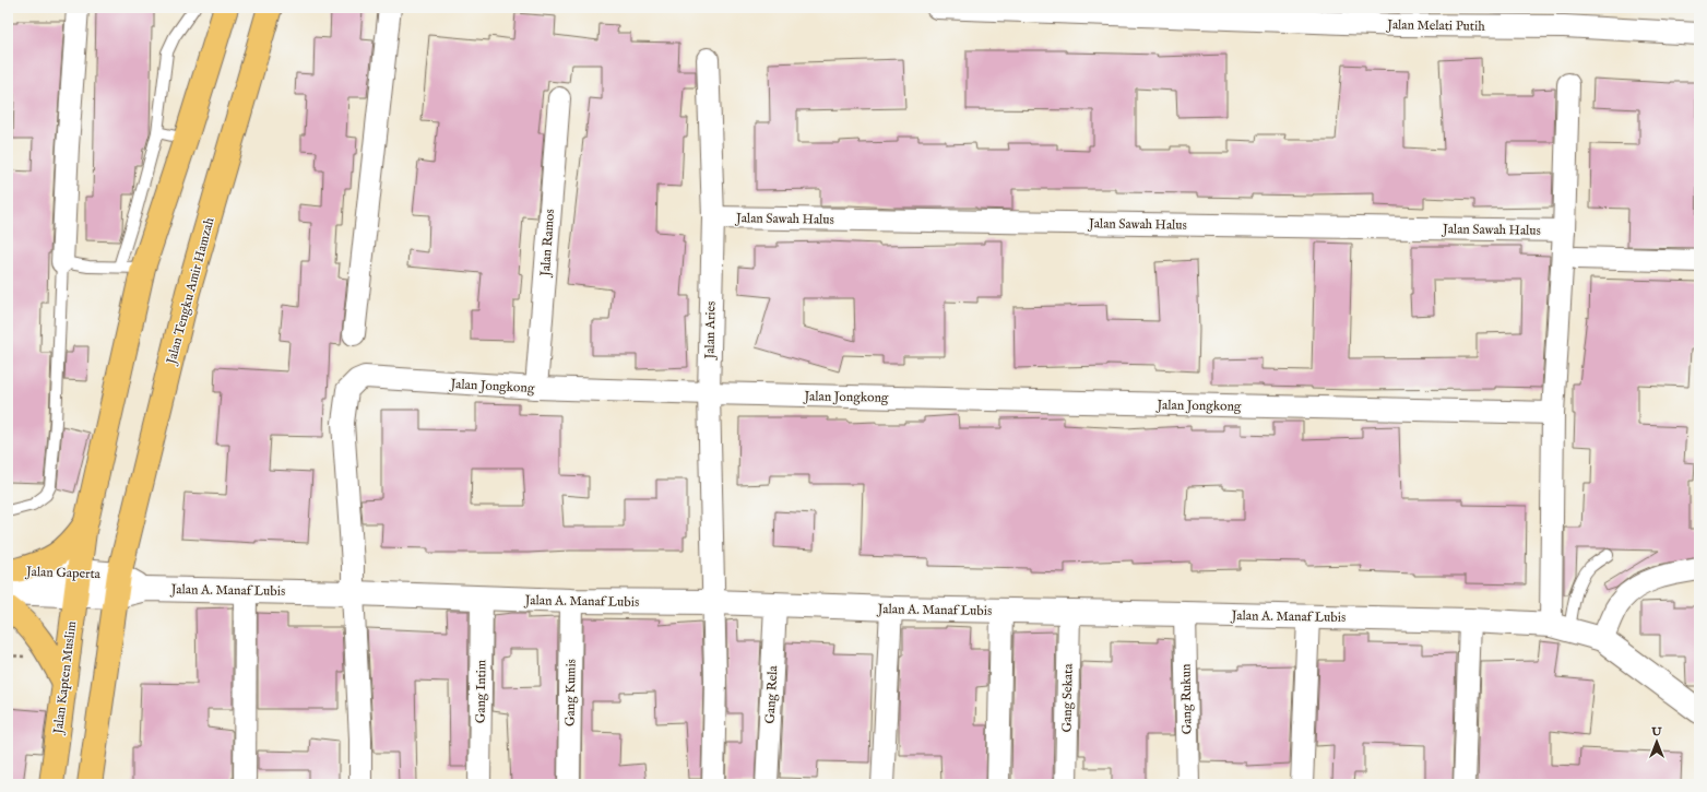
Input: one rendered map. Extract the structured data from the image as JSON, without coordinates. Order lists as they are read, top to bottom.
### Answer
{
  "streets": {
    "main road": ["Jalan Tengku Amir Hamzah", "Jalan Kapten Muslim"],
    "street": [
      "Jalan Melati Putih",
      "Jalan Sawah Halus",
      "Jalan Ramos",
      "Jalan Aries",
      "Jalan Jongkong",
      "Jalan Gaperta",
      "Jalan A. Manaf Lubis",
      "Gang Intim",
      "Gang Kumis",
      "Gang Rela",
      "Gang Sekata",
      "Gang Rukun"
    ]
  },
  "crossings": [
    ["Jalan Sawah Halus", "Jalan Aries"],
    ["Jalan Ramos", "Jalan Jongkong"],
    ["Jalan Tengku Amir Hamzah", "Jalan Gaperta"],
    ["Jalan Tengku Amir Hamzah", "Jalan A. Manaf Lubis"],
    ["Jalan Aries", "Jalan Jongkong"],
    ["Jalan Aries", "Jalan A. Manaf Lubis"],
    ["Jalan Jongkong", "Jalan A. Manaf Lubis"],
    ["Jalan Gaperta", "Jalan A. Manaf Lubis"],
    ["Jalan Gaperta", "Jalan Kapten Muslim"],
    ["Jalan A. Manaf Lubis", "Gang Intim"],
    ["Jalan A. Manaf Lubis", "Gang Kumis"],
    ["Jalan A. Manaf Lubis", "Gang Rela"],
    ["Jalan A. Manaf Lubis", "Gang Sekata"],
    ["Jalan A. Manaf Lubis", "Gang Rukun"]
  ],
  "north": "top"
}
